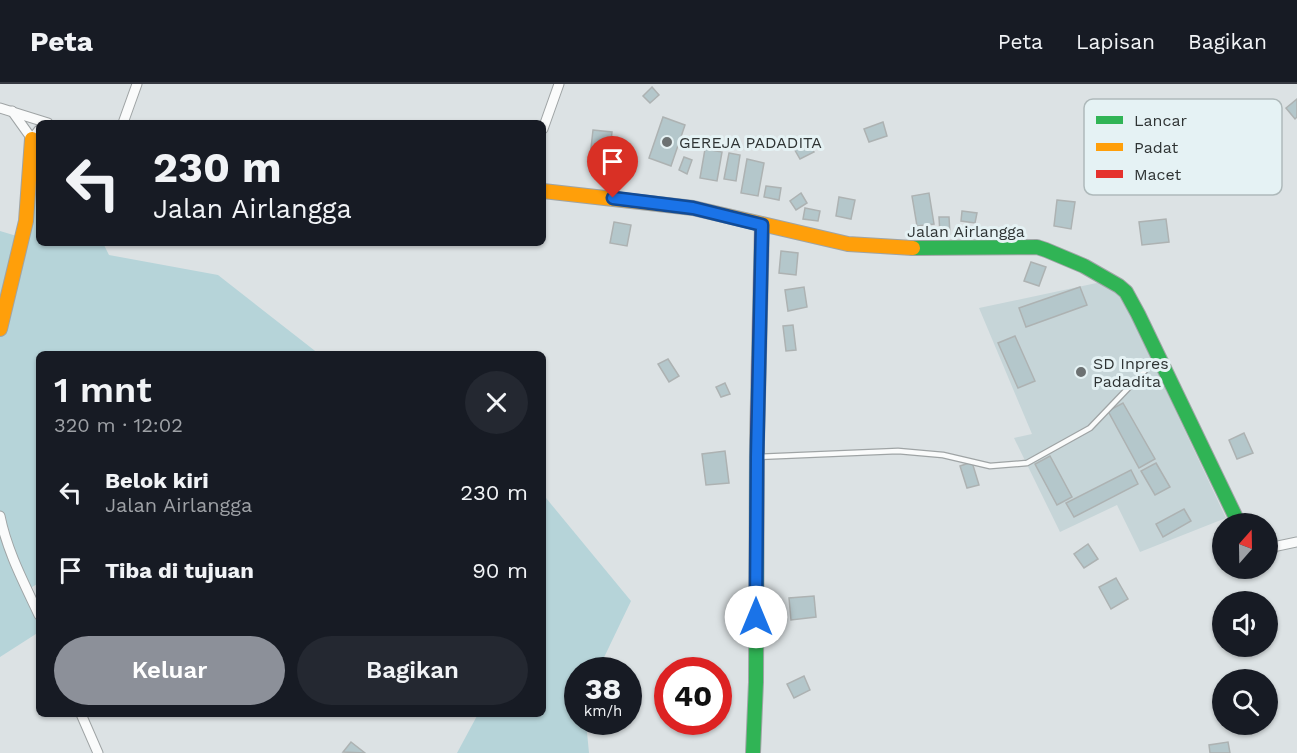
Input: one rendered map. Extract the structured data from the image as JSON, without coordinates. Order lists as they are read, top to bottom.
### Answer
{
  "streets": {
    "street": ["Jalan Airlangga"]
  },
  "places": ["GEREJA PADADITA", "SD Inpres Padadita"],
  "legend": ["Lancar", "Padat", "Macet"],
  "north": "top",
  "page": {
    "header": "Peta",
    "nav": ["Peta", "Lapisan", "Bagikan"],
    "turn": ["230 m", "Jalan Airlangga"],
    "heading": ["1 mnt", "320 m · 12:02"],
    "list": [
      {
        "name": "Belok kiri",
        "note": "Jalan Airlangga",
        "value": "230 m"
      },
      {
        "name": "Tiba di tujuan",
        "value": "90 m"
      }
    ],
    "buttons": ["Keluar", "Bagikan"],
    "speed": "38 km/h",
    "limit": "40"
  }
}
